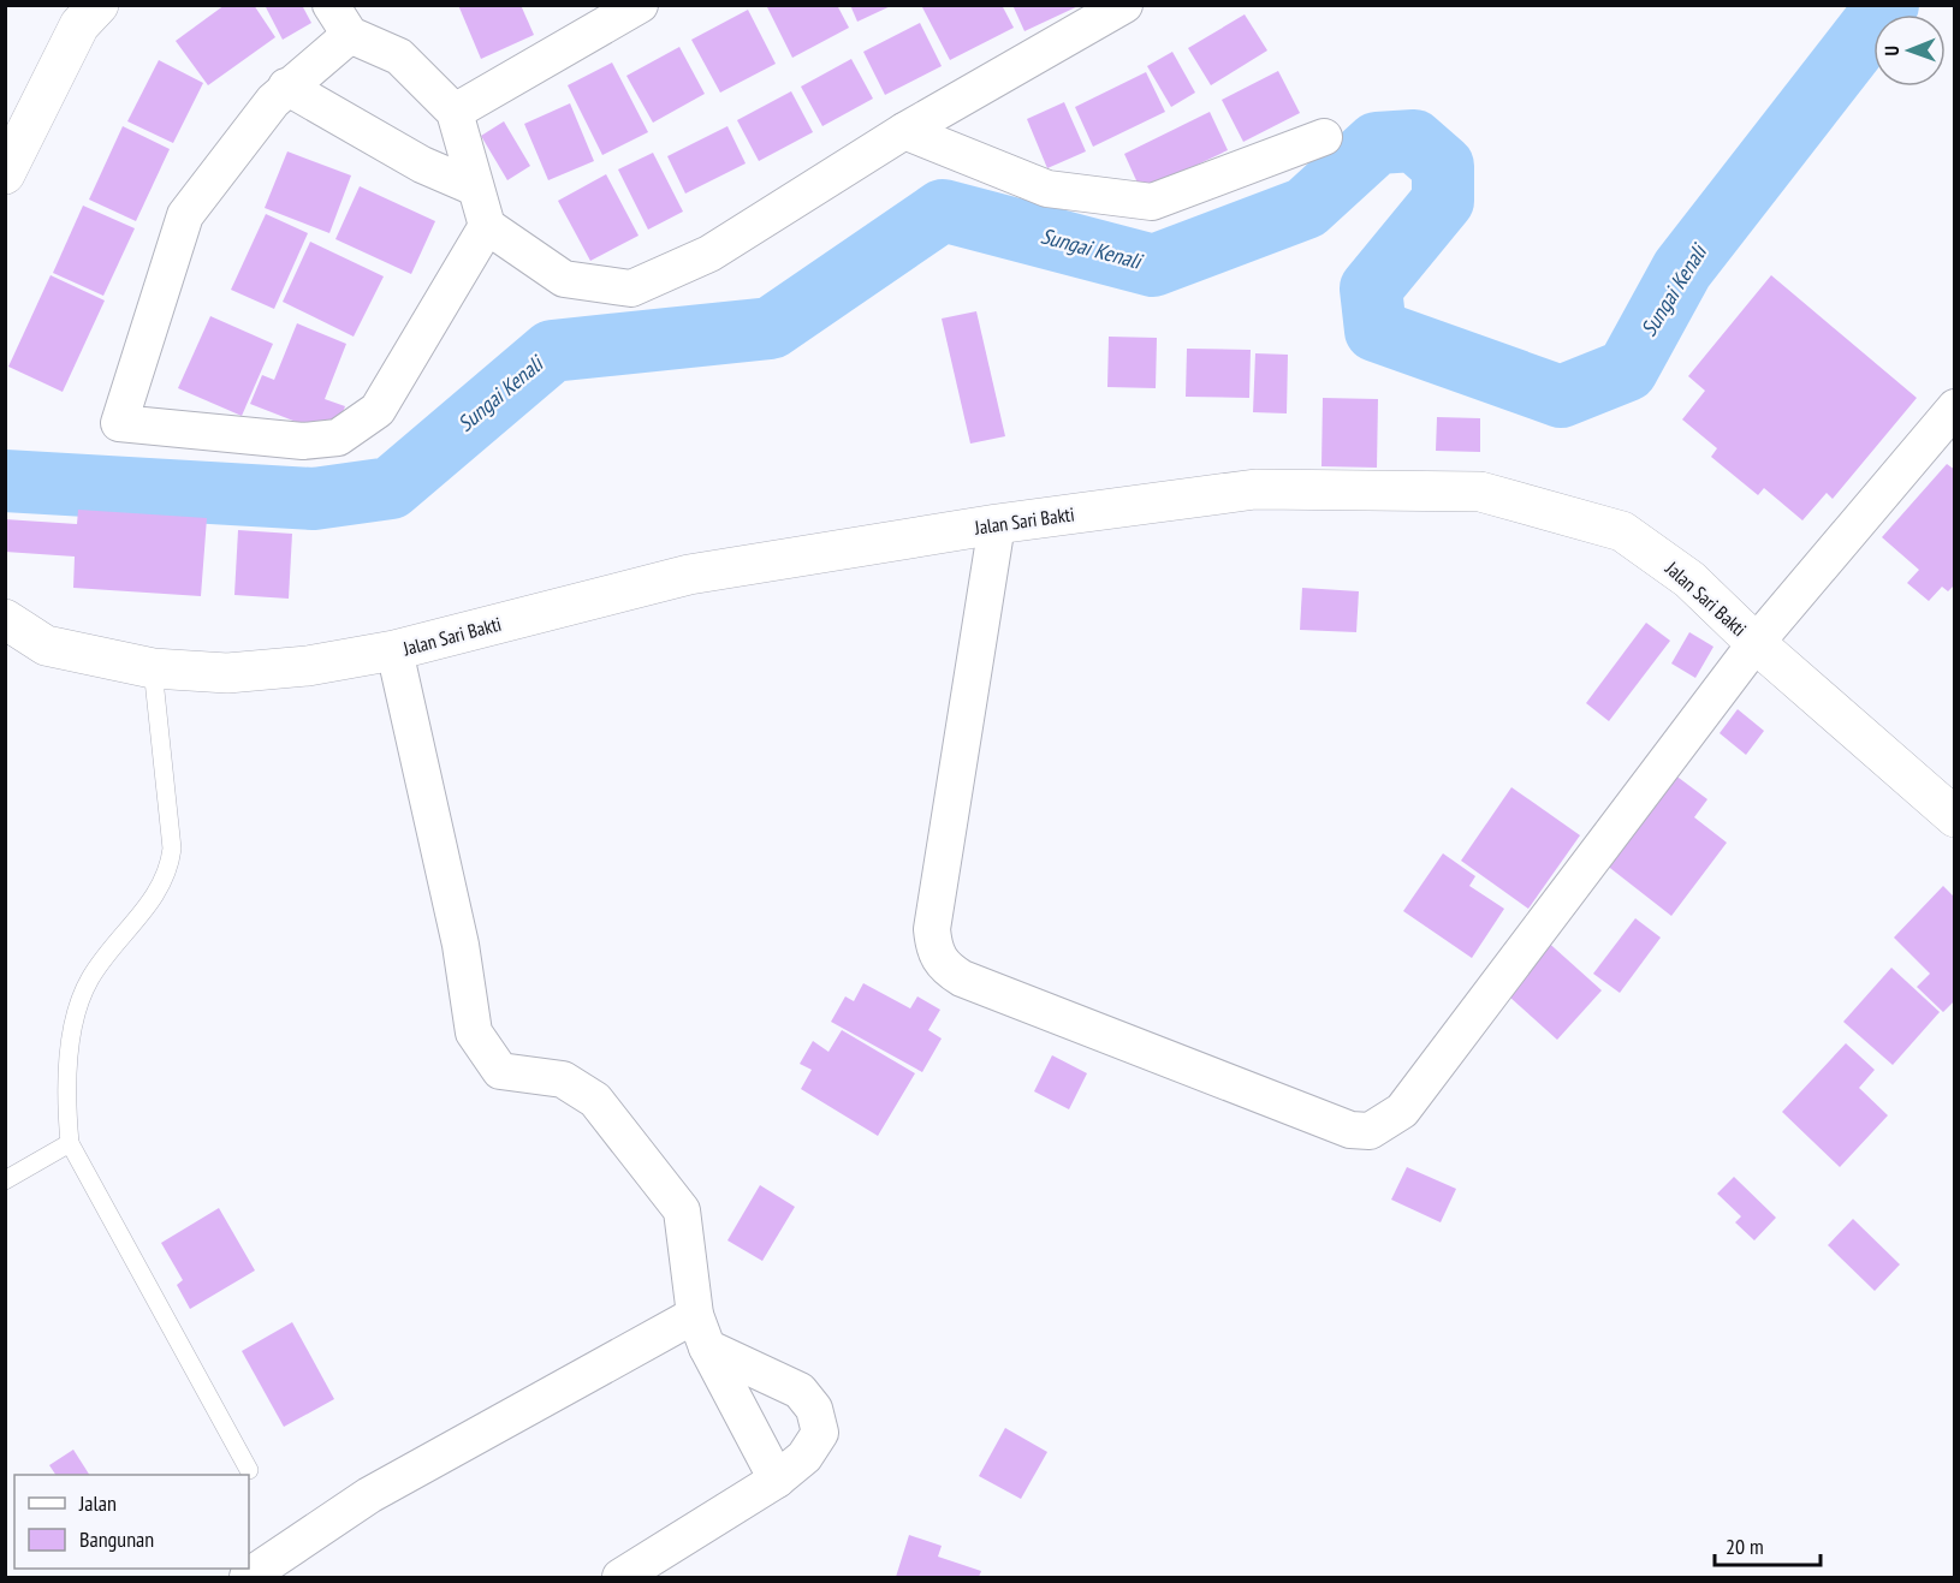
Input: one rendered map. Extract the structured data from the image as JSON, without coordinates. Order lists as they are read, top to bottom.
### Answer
{
  "streets": {
    "main road": ["Jalan Sari Bakti"]
  },
  "water": ["Sungai Kenali"],
  "legend": ["Jalan", "Bangunan"],
  "scale_bar": "20 m",
  "north": "left"
}
